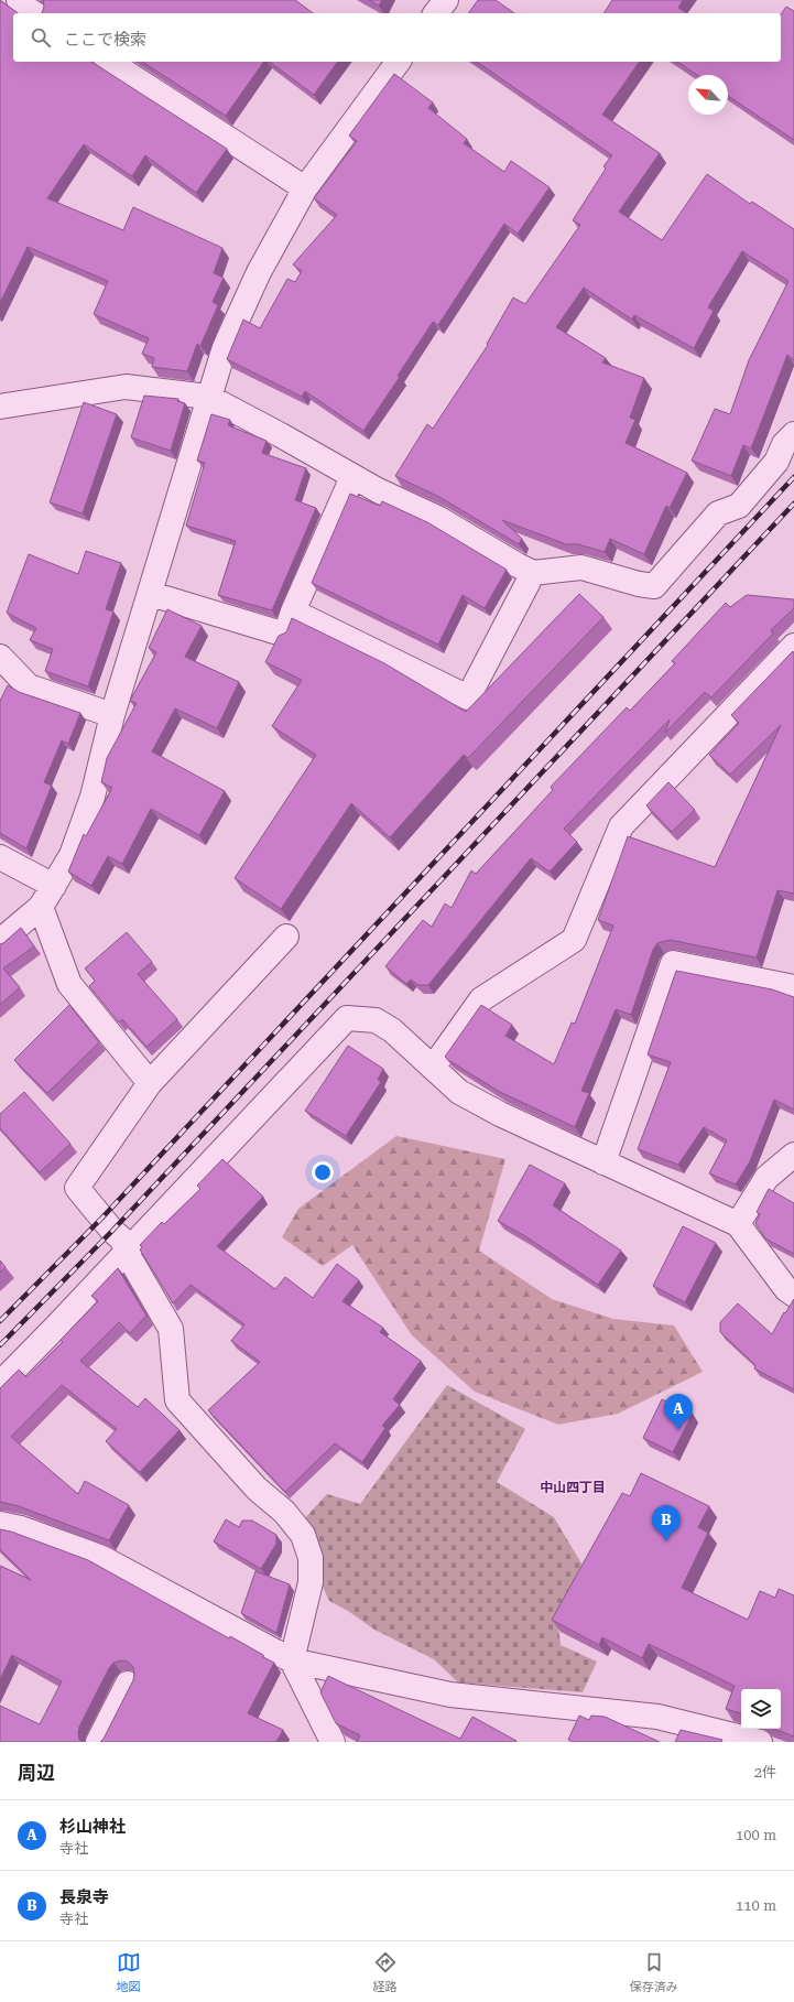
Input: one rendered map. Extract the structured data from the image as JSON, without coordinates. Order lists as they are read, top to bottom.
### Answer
{
  "districts": ["中山四丁目"],
  "north": "top left",
  "page": {
    "search": "ここで検索",
    "pins": ["A", "B"],
    "heading": ["周辺", "2件"],
    "list": [
      {
        "mark": "A",
        "name": "杉山神社",
        "note": "寺社",
        "value": "100 m"
      },
      {
        "mark": "B",
        "name": "長泉寺",
        "note": "寺社",
        "value": "110 m"
      }
    ],
    "nav": ["地図", "経路", "保存済み"]
  }
}
